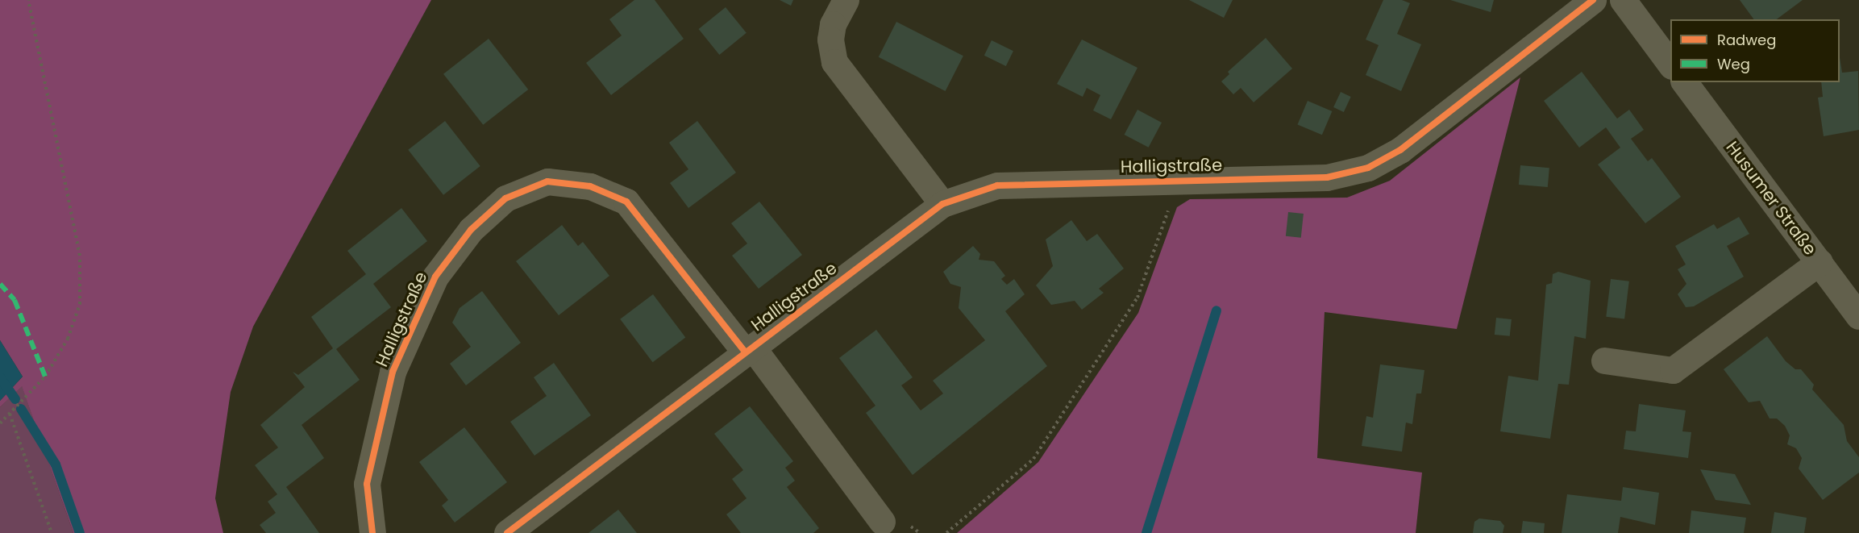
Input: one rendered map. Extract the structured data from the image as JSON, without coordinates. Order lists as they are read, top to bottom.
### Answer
{
  "streets": {
    "street": ["Halligstraße", "Husumer Straße"]
  },
  "legend": ["Radweg", "Weg"]
}
